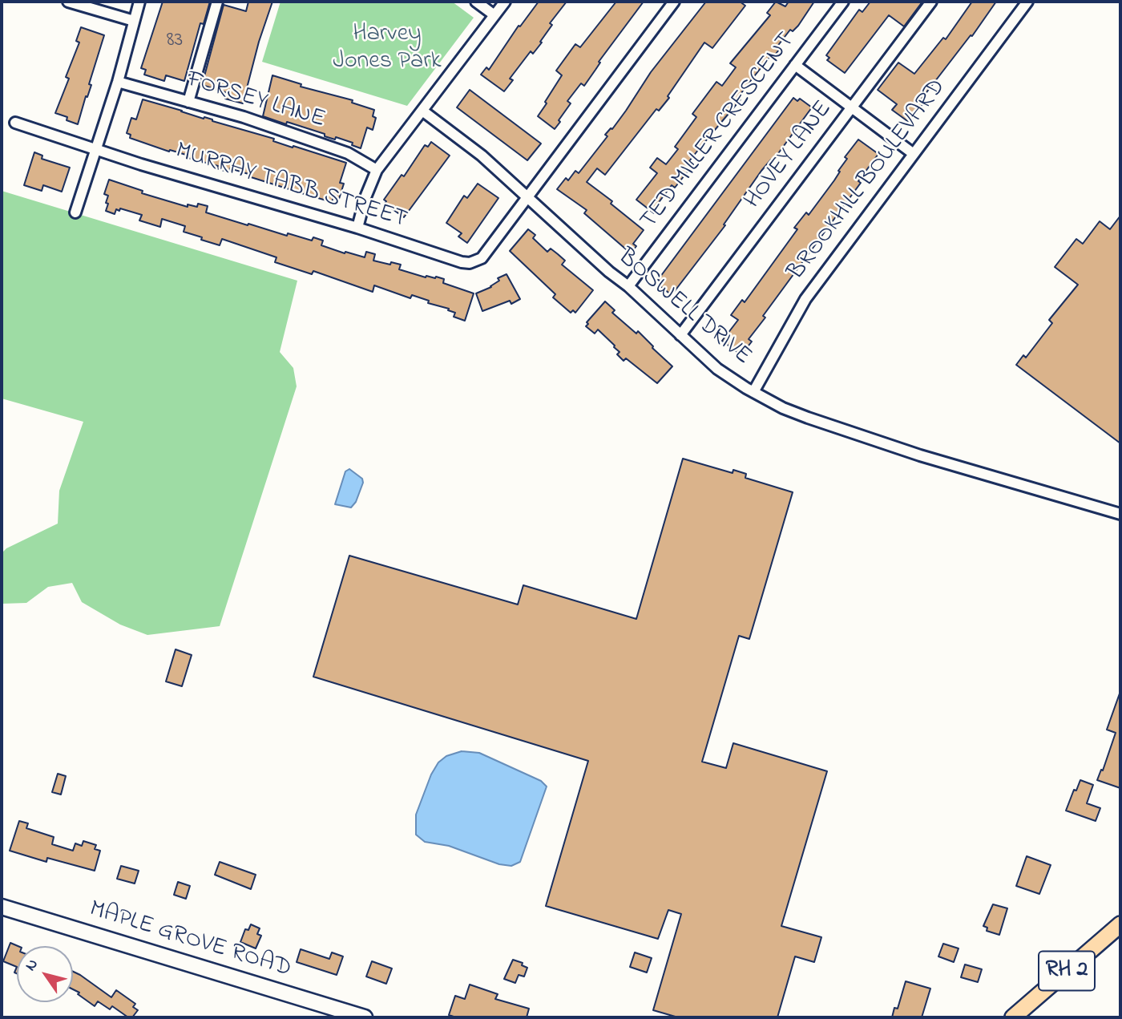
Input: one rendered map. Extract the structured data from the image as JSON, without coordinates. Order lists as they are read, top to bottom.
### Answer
{
  "streets": {
    "main road": ["RH 2"],
    "street": [
      "FORSEY LANE",
      "TED MILLER CRESCENT",
      "HOVEY LANE",
      "BROOKHILL BOULEVARD",
      "MURRAY TABB STREET",
      "BOSWELL DRIVE",
      "MAPLE GROVE ROAD"
    ]
  },
  "crossings": [
    ["TED MILLER CRESCENT", "BOSWELL DRIVE"],
    ["HOVEY LANE", "BOSWELL DRIVE"],
    ["BROOKHILL BOULEVARD", "BOSWELL DRIVE"],
    ["MURRAY TABB STREET", "BOSWELL DRIVE"]
  ],
  "parks": ["Harvey Jones Park"],
  "house_numbers": ["83"],
  "north": "top left"
}
